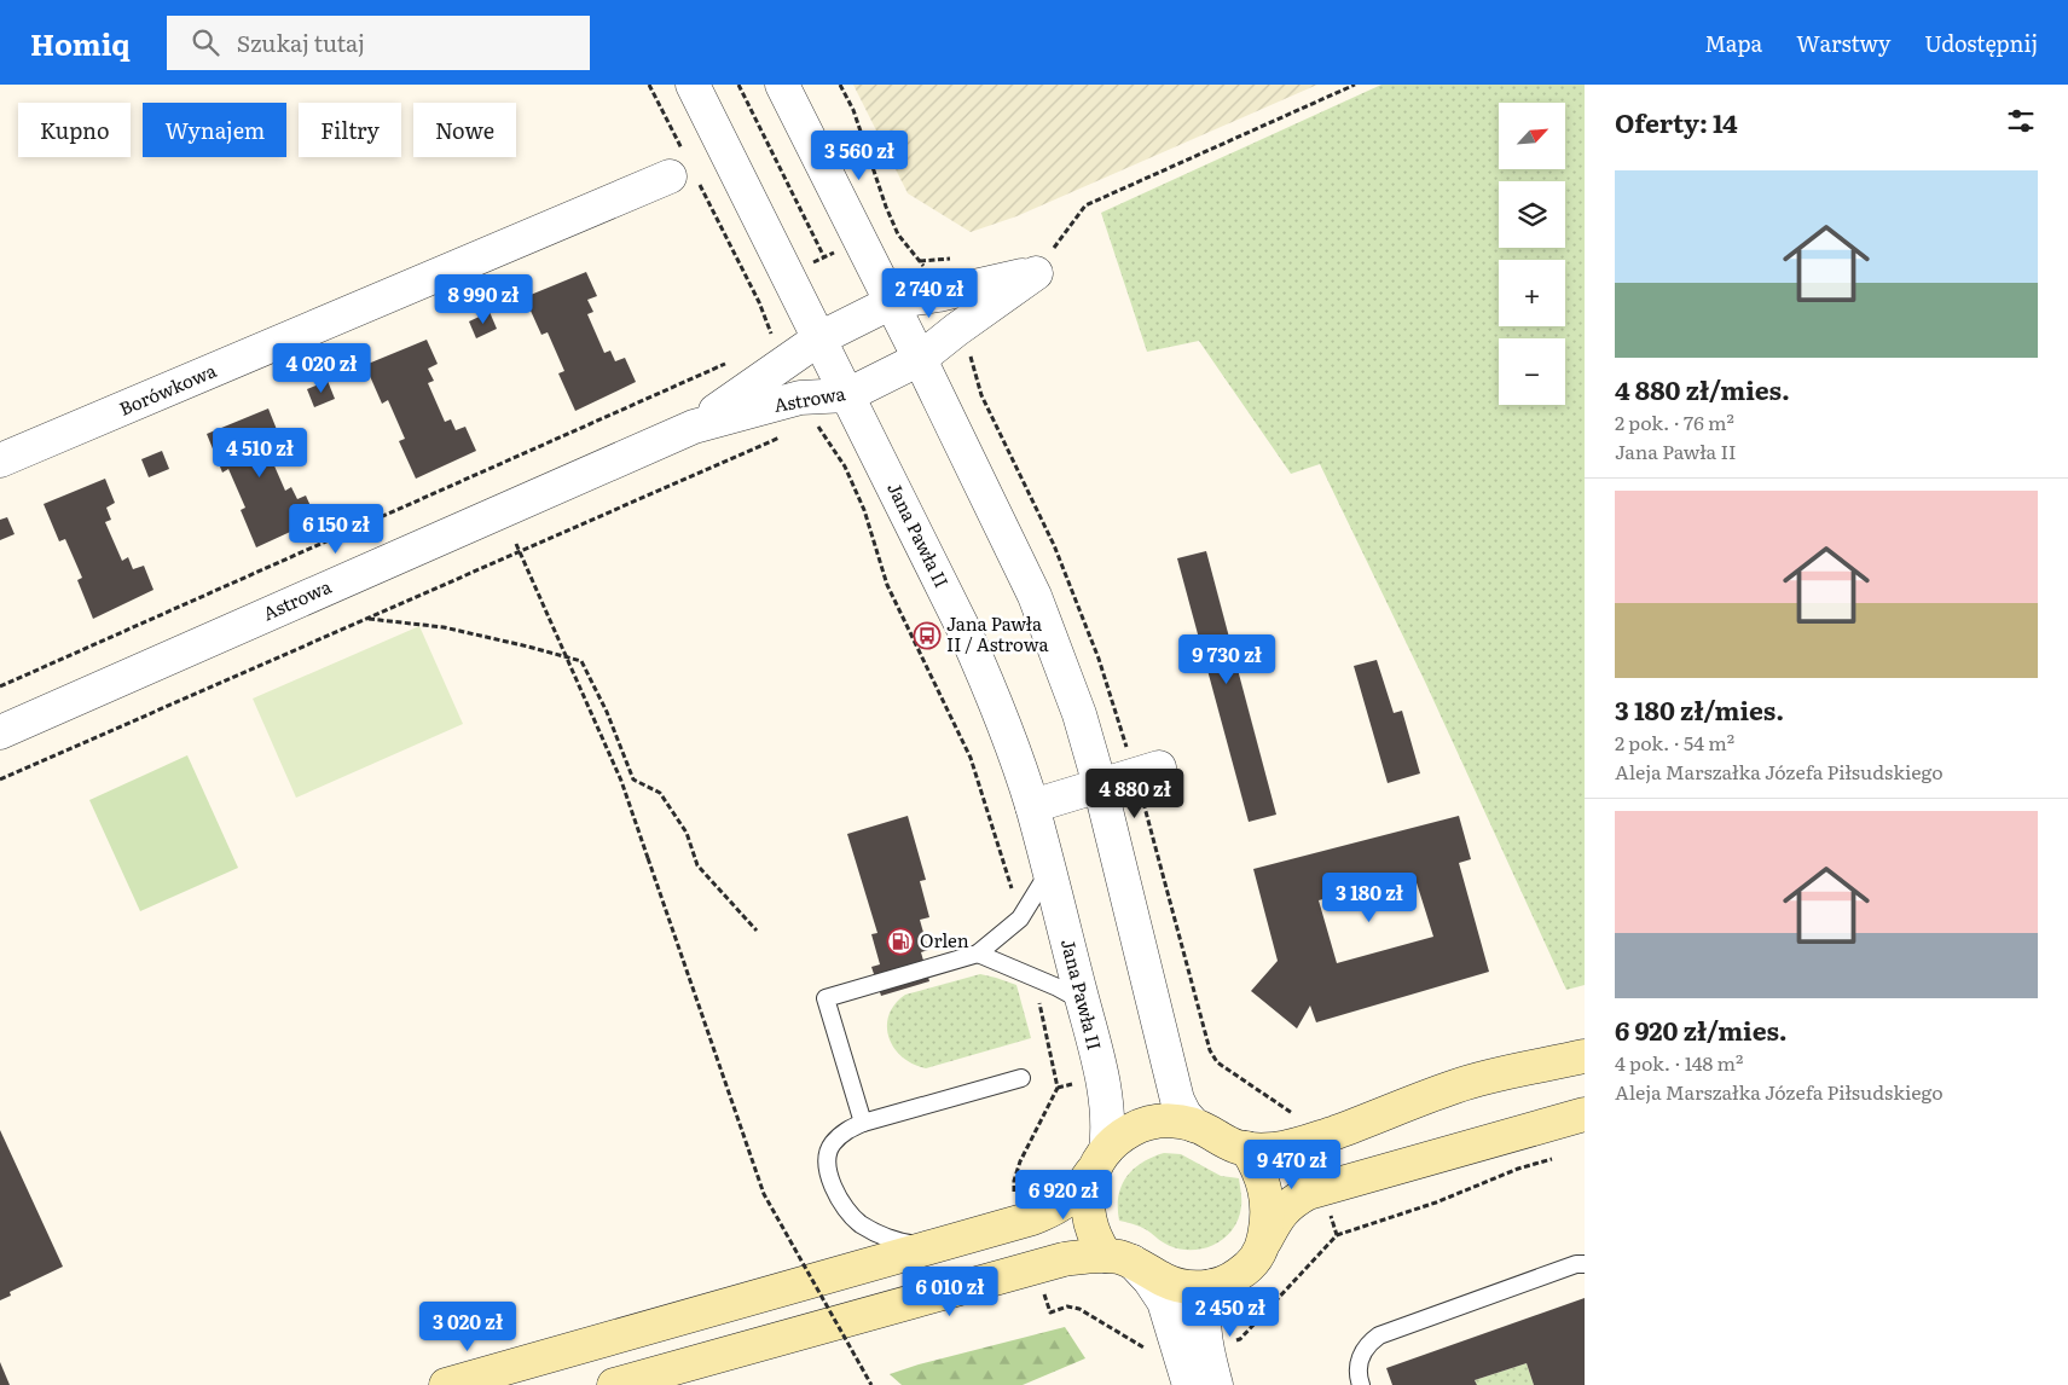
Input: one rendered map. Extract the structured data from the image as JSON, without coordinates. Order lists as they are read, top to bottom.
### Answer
{
  "streets": {
    "street": ["Borówkowa", "Astrowa", "Jana Pawła II"]
  },
  "crossings": [
    ["Astrowa", "Jana Pawła II"]
  ],
  "places": {
    "bus stop": ["Jana Pawła II / Astrowa"],
    "fuel station": ["Orlen"]
  },
  "north": "top right",
  "page": {
    "header": "Homiq",
    "search": "Szukaj tutaj",
    "nav": ["Mapa", "Warstwy", "Udostępnij"],
    "heading": "Oferty: 14",
    "map_buttons": ["+", "−"],
    "chip": [
      "Kupno",
      "Wynajem",
      "Filtry",
      "Nowe"
    ],
    "price": [
      "3 560 zł",
      "2 740 zł",
      "8 990 zł",
      "4 020 zł",
      "4 510 zł",
      "6 150 zł",
      "9 730 zł",
      "4 880 zł",
      "3 180 zł",
      "9 470 zł",
      "6 920 zł",
      "6 010 zł",
      "2 450 zł",
      "3 020 zł"
    ],
    "list": [
      {
        "name": "4 880 zł/mies.",
        "note": "2 pok. · 76 m² · Jana Pawła II"
      },
      {
        "name": "3 180 zł/mies.",
        "note": "2 pok. · 54 m² · Aleja Marszałka Józefa Piłsudskiego"
      },
      {
        "name": "6 920 zł/mies.",
        "note": "4 pok. · 148 m² · Aleja Marszałka Józefa Piłsudskiego"
      }
    ]
  }
}
